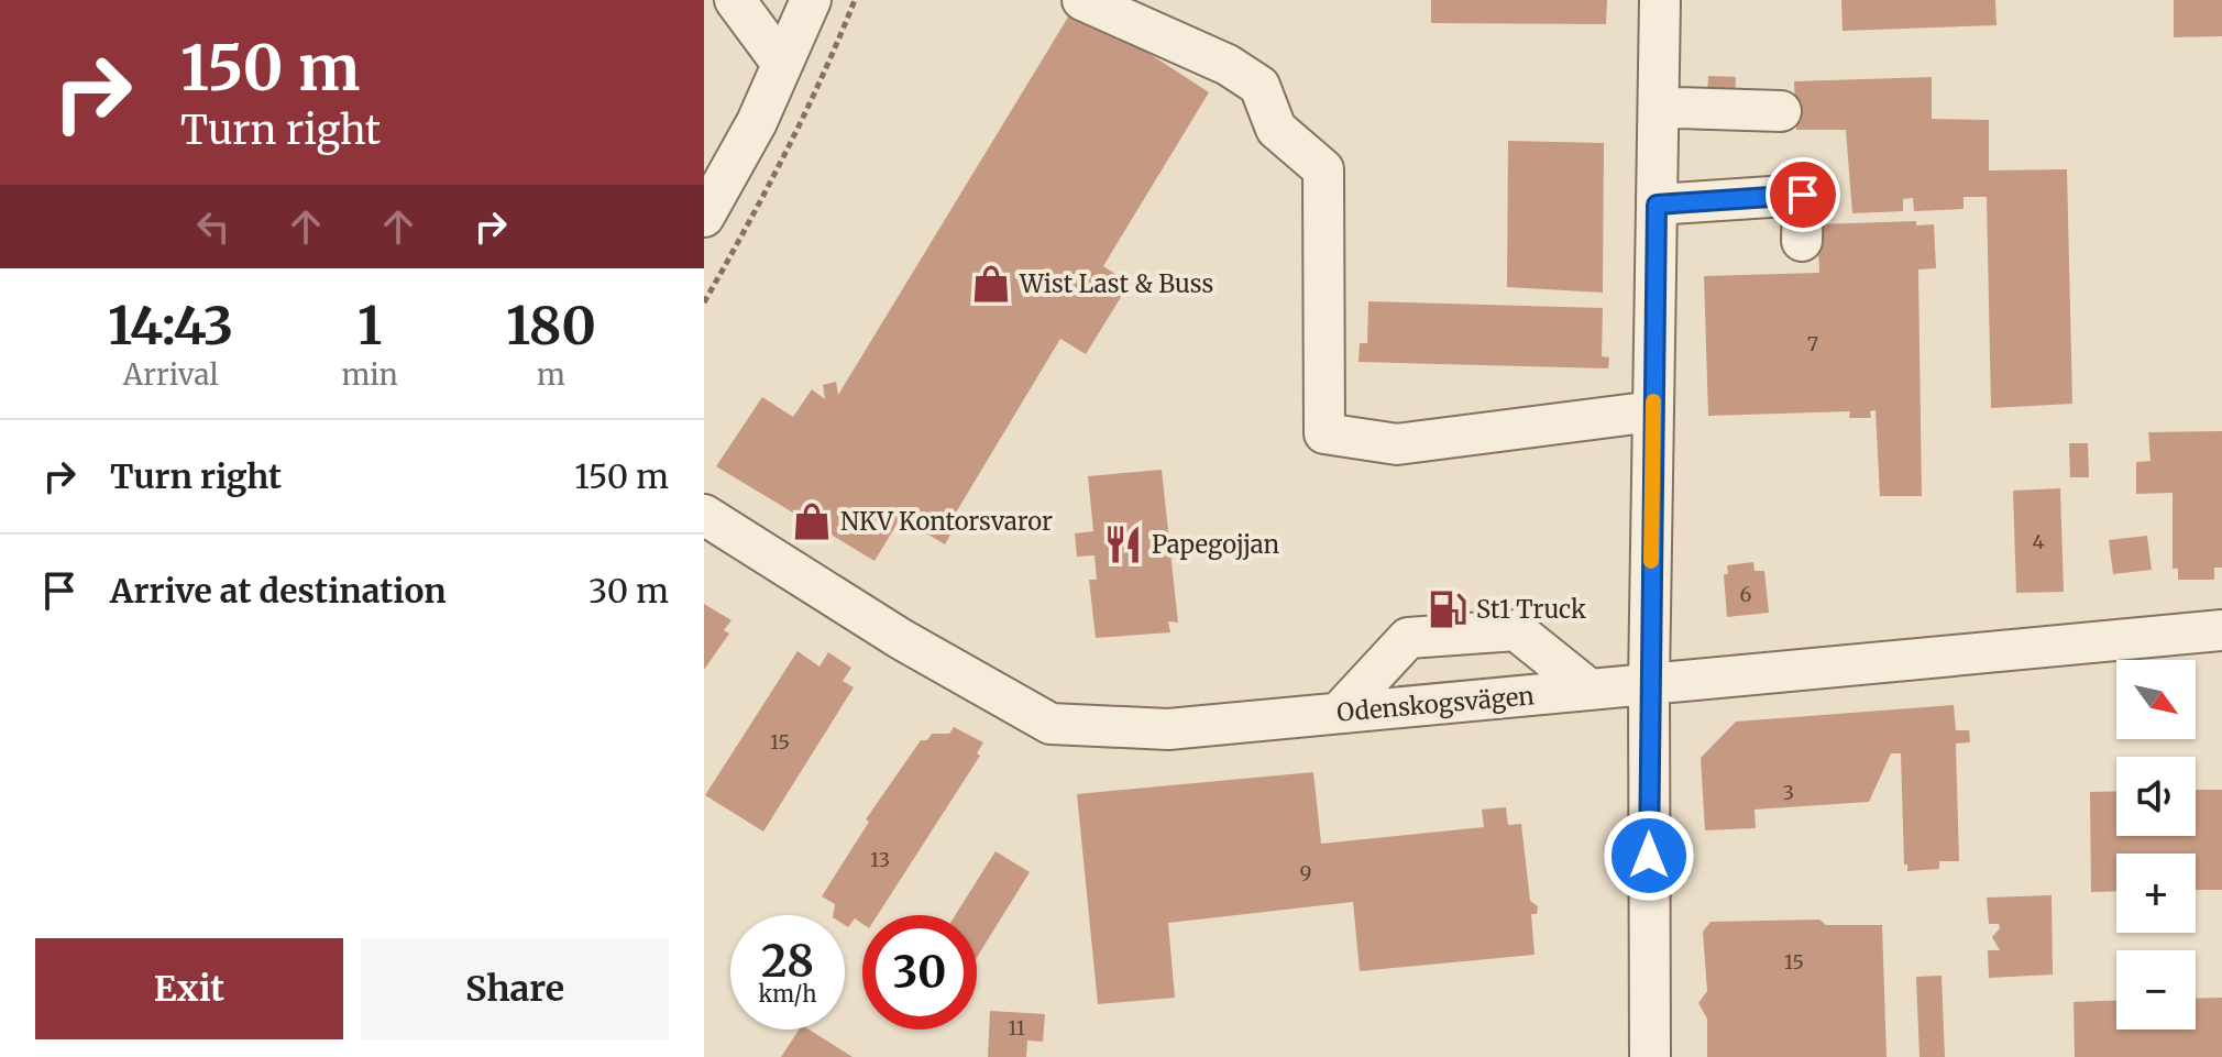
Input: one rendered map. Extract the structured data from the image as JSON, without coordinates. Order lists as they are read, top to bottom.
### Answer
{
  "streets": {
    "street": ["Odenskogsvägen"]
  },
  "places": {
    "shop": ["Wist Last & Buss", "NKV Kontorsvaror"],
    "restaurant": ["Papegojjan"],
    "fuel station": ["St1 Truck"]
  },
  "house_numbers": [
    "7",
    "4",
    "6",
    "15",
    "3",
    "13",
    "9",
    "15",
    "11"
  ],
  "north": "bottom right",
  "page": {
    "turn": ["150 m", "Turn right"],
    "eta": [
      "14:43",
      "Arrival",
      "1",
      "min",
      "180",
      "m"
    ],
    "list": [
      {
        "name": "Turn right",
        "value": "150 m"
      },
      {
        "name": "Arrive at destination",
        "value": "30 m"
      }
    ],
    "map_buttons": ["+", "−"],
    "speed": "28 km/h",
    "limit": "30",
    "buttons": ["Exit", "Share"]
  }
}
